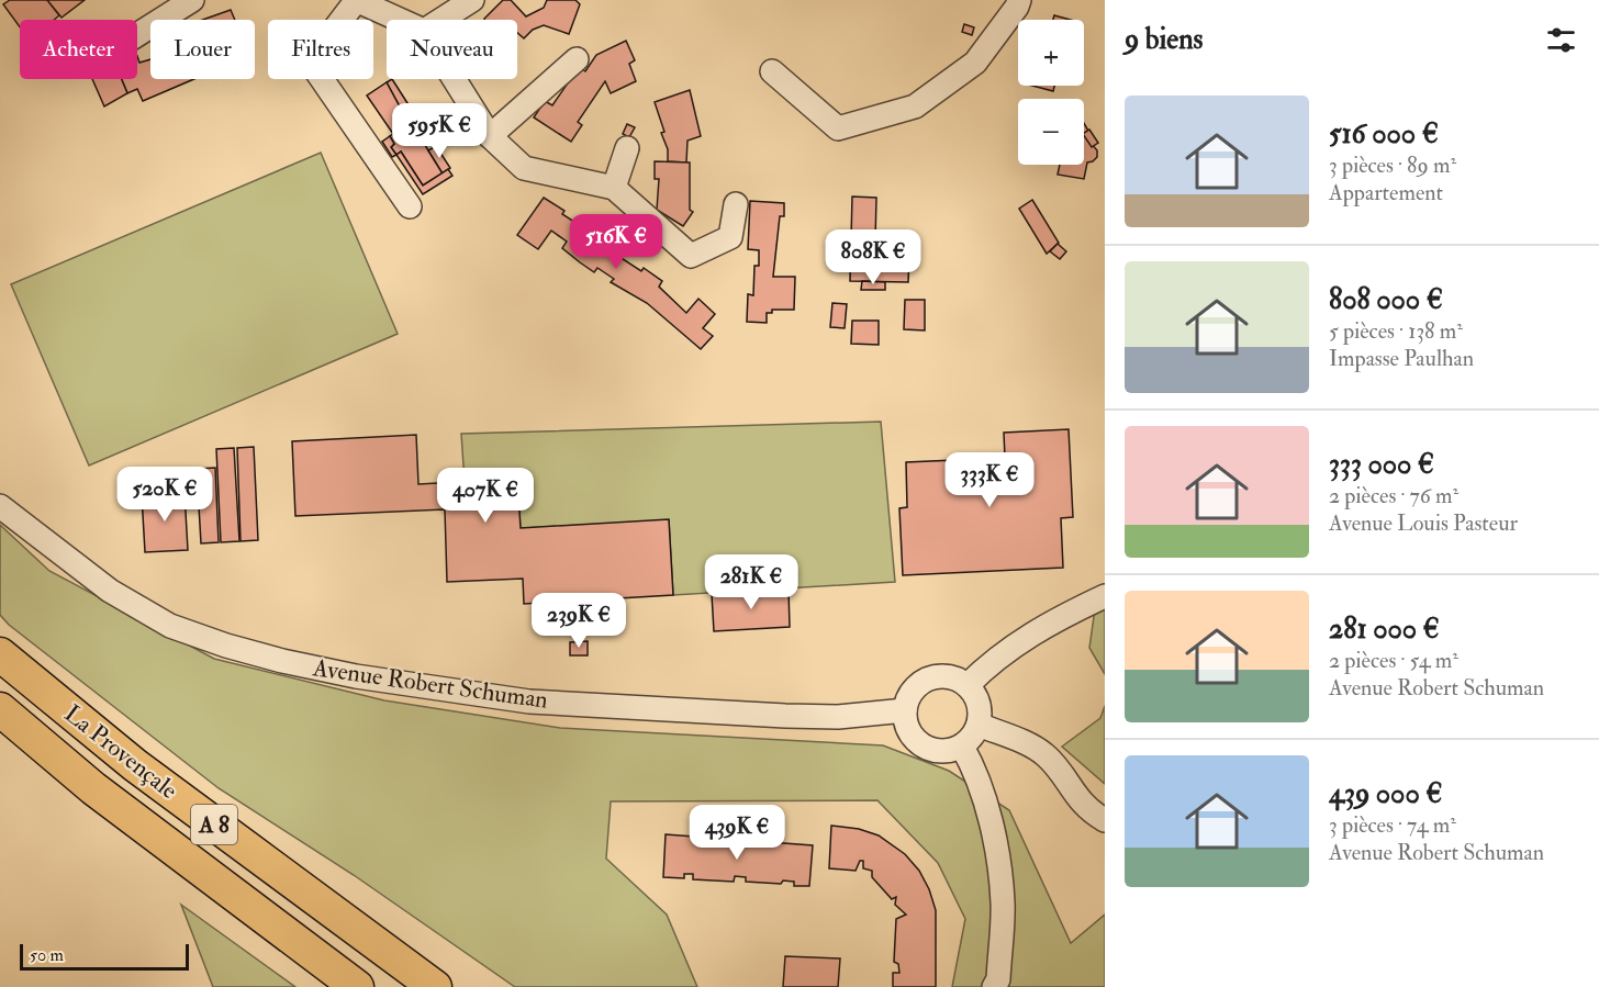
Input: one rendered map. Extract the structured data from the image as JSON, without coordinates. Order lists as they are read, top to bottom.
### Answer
{
  "streets": {
    "highway": ["La Provençale", "A 8"],
    "street": ["Avenue Robert Schuman"]
  },
  "scale_bar": "50 m",
  "page": {
    "heading": "9 biens",
    "map_buttons": ["+", "−"],
    "chip": [
      "Acheter",
      "Louer",
      "Filtres",
      "Nouveau"
    ],
    "list": [
      {
        "name": "516 000 €",
        "note": "3 pièces · 89 m² · Appartement"
      },
      {
        "name": "808 000 €",
        "note": "5 pièces · 138 m² · Impasse Paulhan"
      },
      {
        "name": "333 000 €",
        "note": "2 pièces · 76 m² · Avenue Louis Pasteur"
      },
      {
        "name": "281 000 €",
        "note": "2 pièces · 54 m² · Avenue Robert Schuman"
      },
      {
        "name": "439 000 €",
        "note": "3 pièces · 74 m² · Avenue Robert Schuman"
      }
    ],
    "price": [
      "595K €",
      "516K €",
      "808K €",
      "333K €",
      "520K €",
      "407K €",
      "281K €",
      "239K €",
      "439K €"
    ],
    "scale": "50 m"
  }
}
